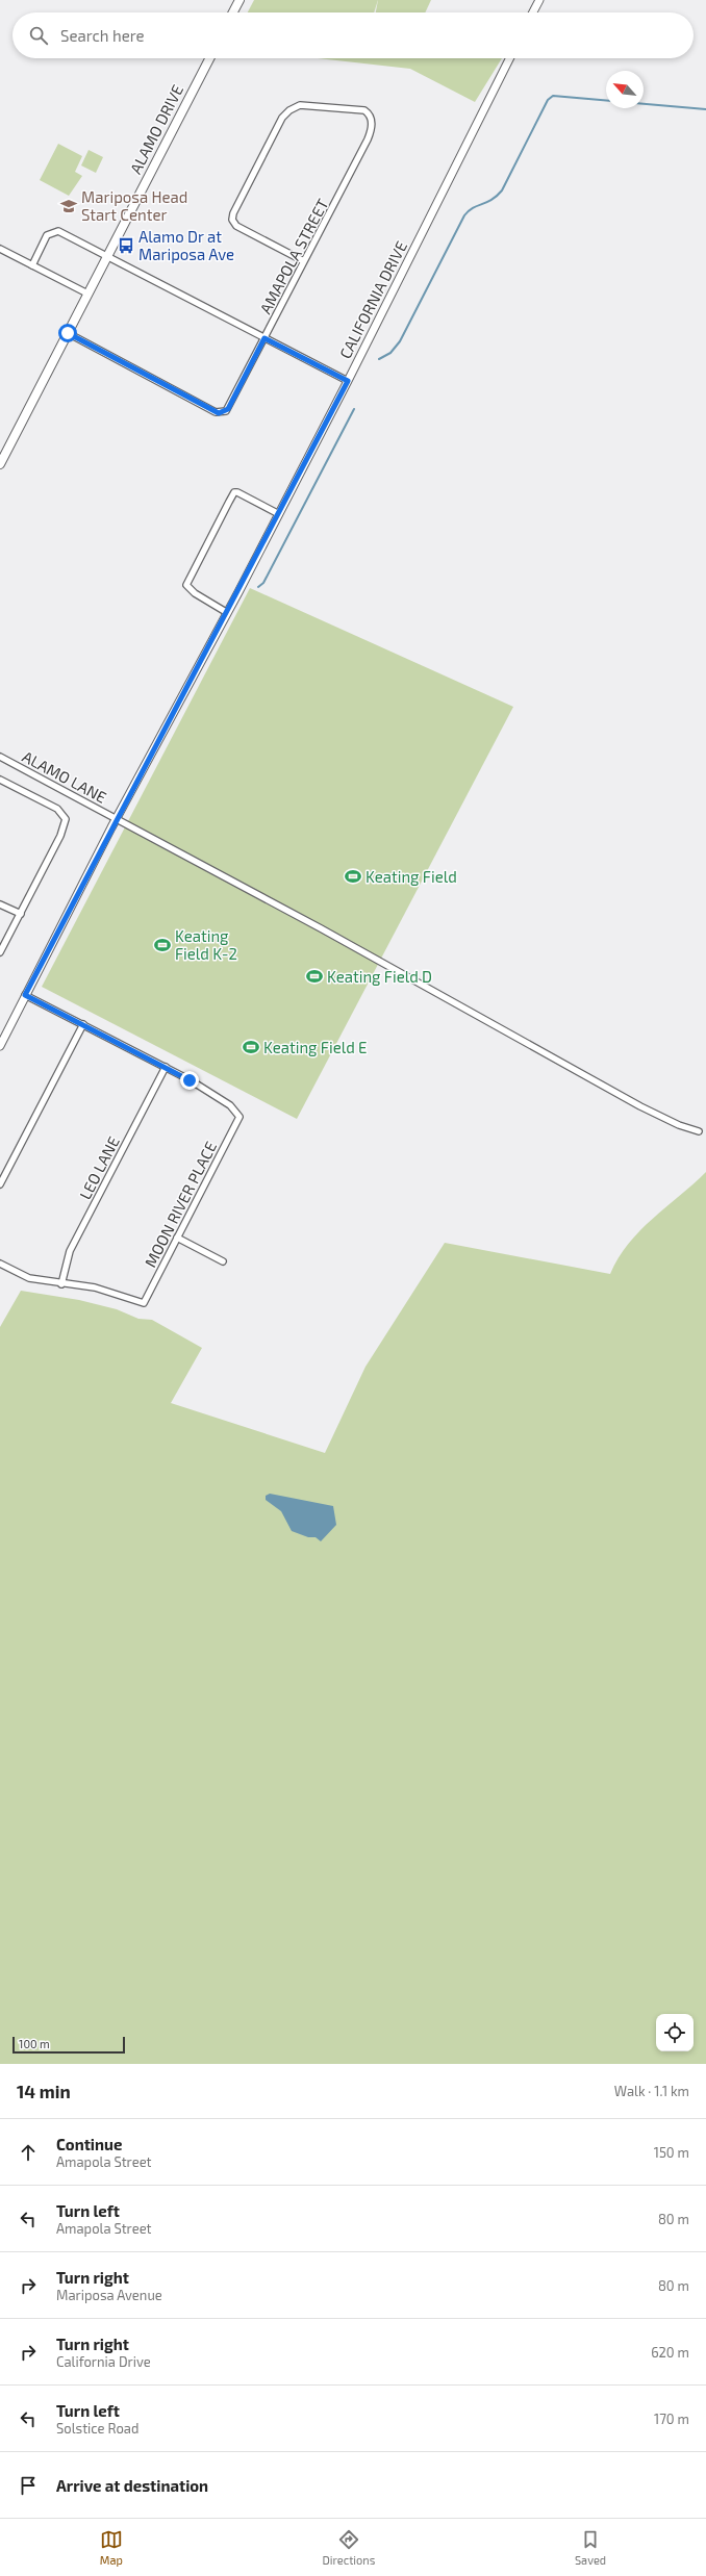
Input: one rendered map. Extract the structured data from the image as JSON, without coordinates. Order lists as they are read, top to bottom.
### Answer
{
  "streets": {
    "main road": ["ALAMO DRIVE"],
    "street": [
      "AMAPOLA STREET",
      "CALIFORNIA DRIVE",
      "ALAMO LANE",
      "LEO LANE",
      "MOON RIVER PLACE"
    ]
  },
  "crossings": [
    ["ALAMO DRIVE", "AMAPOLA STREET"],
    ["CALIFORNIA DRIVE", "ALAMO LANE"],
    ["LEO LANE", "MOON RIVER PLACE"]
  ],
  "places": {
    "school or university": ["Mariposa Head Start Center"],
    "bus stop": ["Alamo Dr at Mariposa Ave"],
    "sports": [
      "Keating Field",
      "Keating Field K-2",
      "Keating Field D",
      "Keating Field E"
    ]
  },
  "scale_bar": "100 m",
  "north": "top left",
  "page": {
    "search": "Search here",
    "scale": "100 m",
    "heading": ["14 min", "Walk · 1.1 km"],
    "list": [
      ["Continue", "Amapola Street", "150 m"],
      ["Turn left", "Amapola Street", "80 m"],
      ["Turn right", "Mariposa Avenue", "80 m"],
      ["Turn right", "California Drive", "620 m"],
      ["Turn left", "Solstice Road", "170 m"],
      "Arrive at destination"
    ],
    "nav": ["Map", "Directions", "Saved"]
  }
}
